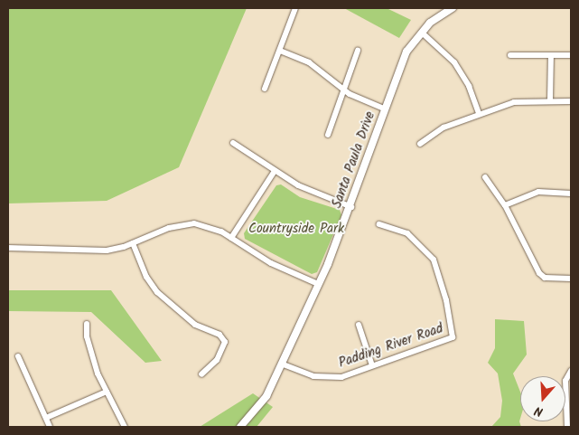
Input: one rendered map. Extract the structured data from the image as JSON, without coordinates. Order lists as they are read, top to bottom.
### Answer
{
  "streets": {
    "street": ["Santa Paula Drive", "Padding River Road"]
  },
  "crossings": [
    ["Santa Paula Drive", "Padding River Road"]
  ],
  "parks": ["Countryside Park"],
  "north": "bottom"
}
